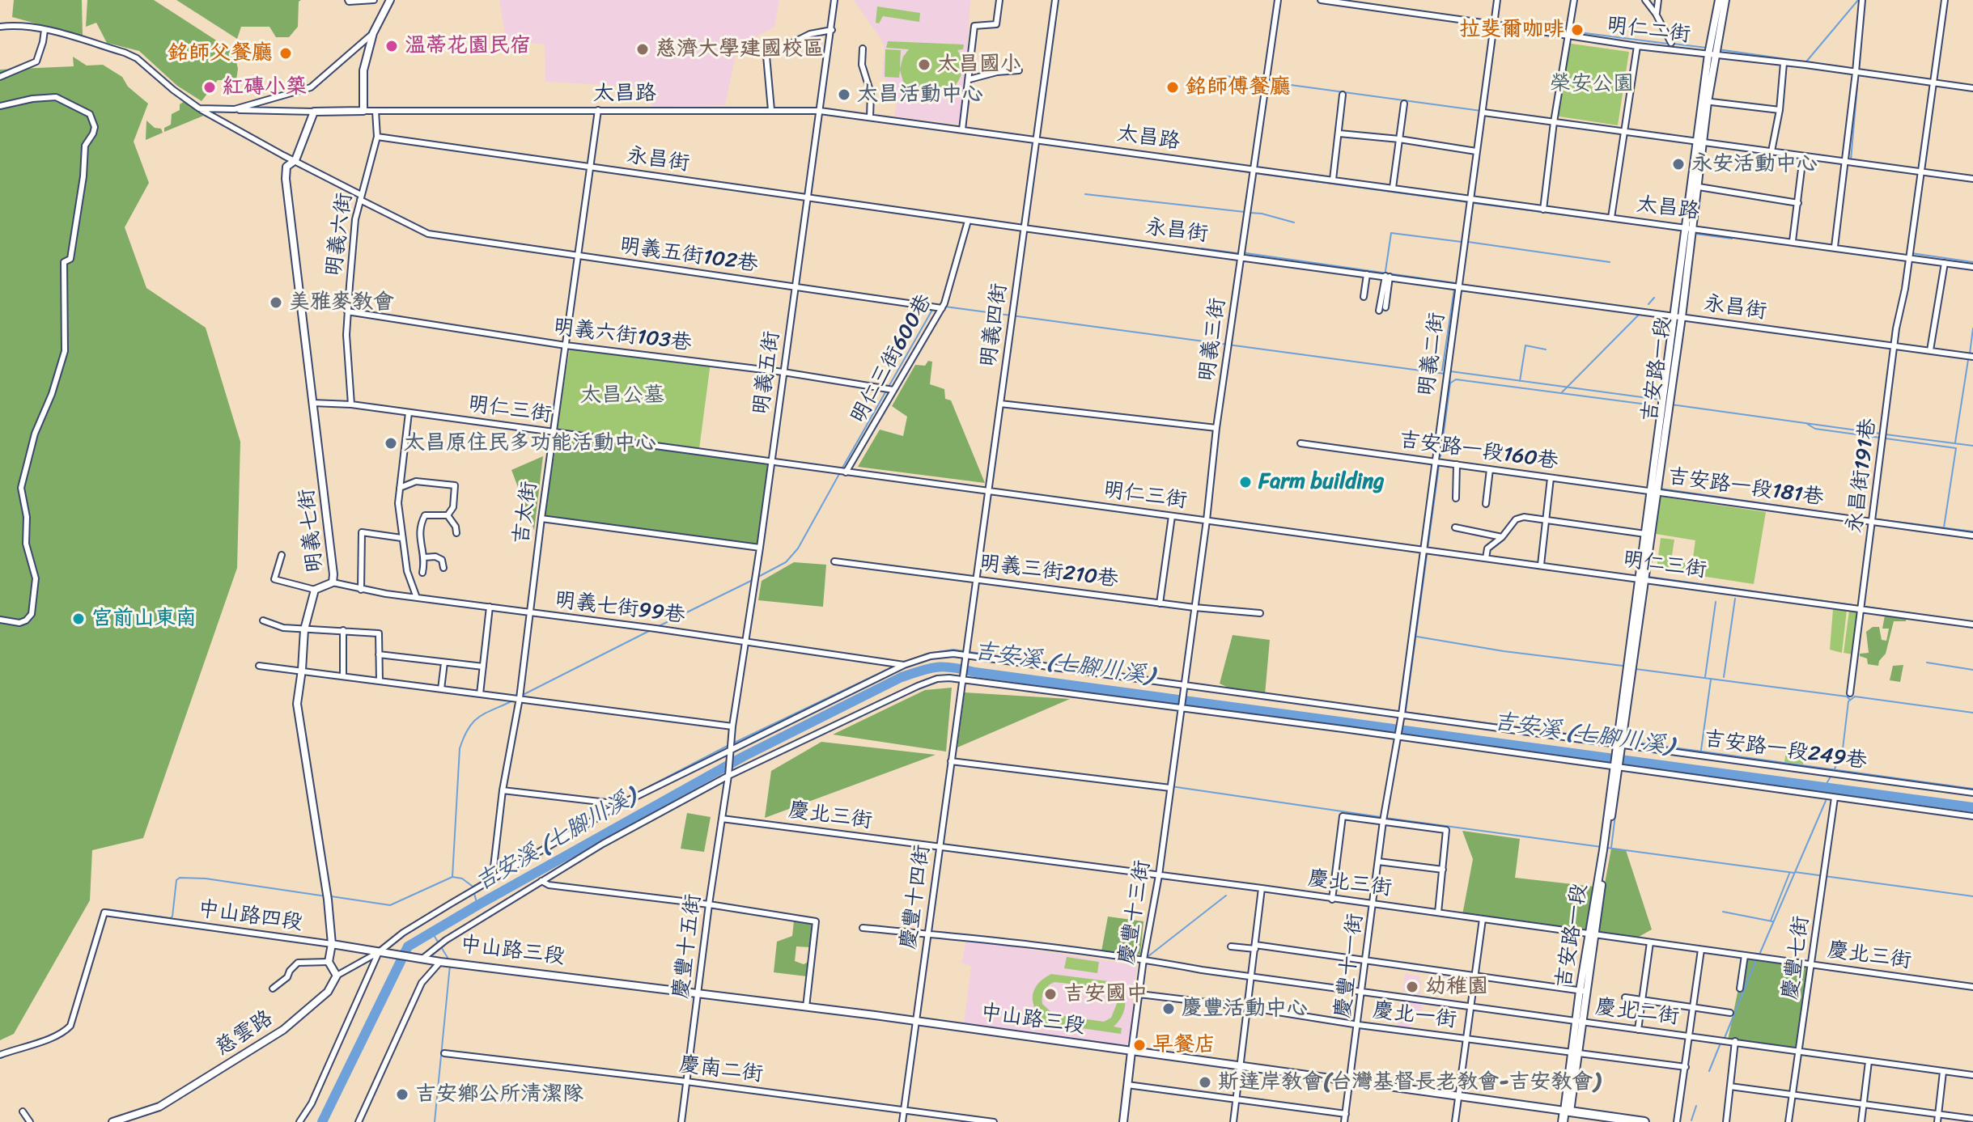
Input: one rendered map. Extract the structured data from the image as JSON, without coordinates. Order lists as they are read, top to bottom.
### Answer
{
  "streets": {
    "main road": ["中山路三段"],
    "street": [
      "明仁二街",
      "太昌路",
      "永昌街",
      "明義六街",
      "明義五街102巷",
      "明義四街",
      "明義六街103巷",
      "明義三街",
      "明義二街",
      "明仁三街600巷",
      "吉安路一段",
      "明義五街",
      "明仁三街",
      "吉安路一段160巷",
      "永昌街191巷",
      "吉安路一段181巷",
      "吉太街",
      "明義七街",
      "明義三街210巷",
      "明義七街99巷",
      "吉安路一段249巷",
      "慶北三街",
      "慶豐十四街",
      "慶豐十三街",
      "中山路四段",
      "慶豐十五街",
      "慶豐七街",
      "慶豐十一街",
      "慶北二街",
      "慶北一街",
      "慈雲路",
      "慶南二街"
    ]
  },
  "crossings": [
    ["明仁二街", "明義二街"],
    ["明仁二街", "吉安路一段"],
    ["明仁二街", "永昌街191巷"],
    ["太昌路", "明義六街"],
    ["太昌路", "明義四街"],
    ["太昌路", "明義三街"],
    ["太昌路", "明義二街"],
    ["太昌路", "吉安路一段"],
    ["太昌路", "明義五街"],
    ["太昌路", "永昌街191巷"],
    ["太昌路", "吉太街"],
    ["太昌路", "明義七街"],
    ["永昌街", "明義六街"],
    ["永昌街", "明義四街"],
    ["永昌街", "明義三街"],
    ["永昌街", "明義二街"],
    ["永昌街", "明仁三街600巷"],
    ["永昌街", "吉安路一段"],
    ["永昌街", "明義五街"],
    ["永昌街", "永昌街191巷"],
    ["永昌街", "吉太街"],
    ["明義六街", "明義五街102巷"],
    ["明義六街", "明義六街103巷"],
    ["明義六街", "明仁三街"],
    ["明義五街102巷", "明仁三街600巷"],
    ["明義五街102巷", "明義五街"],
    ["明義五街102巷", "吉太街"],
    ["明義五街102巷", "明義七街"],
    ["明義四街", "明仁三街"],
    ["明義四街", "明義三街210巷"],
    ["明義四街", "吉安路一段249巷"],
    ["明義四街", "慶豐十四街"],
    ["明義六街103巷", "明仁三街600巷"],
    ["明義六街103巷", "明義五街"],
    ["明義六街103巷", "吉太街"],
    ["明義三街", "明仁三街"],
    ["明義三街", "明義三街210巷"],
    ["明義三街", "吉安路一段249巷"],
    ["明義三街", "慶豐十三街"],
    ["明義二街", "明仁三街"],
    ["明義二街", "吉安路一段160巷"],
    ["明義二街", "吉安路一段249巷"],
    ["明義二街", "慶豐十一街"],
    ["明仁三街600巷", "明仁三街"],
    ["吉安路一段", "明仁三街"],
    ["吉安路一段", "吉安路一段160巷"],
    ["吉安路一段", "吉安路一段181巷"],
    ["吉安路一段", "吉安路一段249巷"],
    ["吉安路一段", "慶北三街"],
    ["吉安路一段", "中山路三段"],
    ["吉安路一段", "慶北二街"],
    ["吉安路一段", "慶北一街"],
    ["明義五街", "明仁三街"],
    ["明義五街", "明義七街99巷"],
    ["明義五街", "慶豐十五街"],
    ["明義五街", "慈雲路"],
    ["明仁三街", "永昌街191巷"],
    ["明仁三街", "吉太街"],
    ["明仁三街", "明義七街"],
    ["吉安路一段160巷", "吉安路一段181巷"],
    ["永昌街191巷", "吉安路一段181巷"],
    ["吉太街", "明義七街99巷"],
    ["吉太街", "慈雲路"],
    ["明義七街", "明義七街99巷"],
    ["明義七街", "中山路四段"],
    ["明義七街99巷", "吉安路一段249巷"],
    ["明義七街99巷", "慈雲路"],
    ["吉安路一段249巷", "慈雲路"],
    ["慶北三街", "慶豐十四街"],
    ["慶北三街", "慶豐十三街"],
    ["慶北三街", "慶豐十五街"],
    ["慶北三街", "慶豐七街"],
    ["慶北三街", "慶豐十一街"],
    ["慶豐十四街", "中山路三段"],
    ["慶豐十四街", "慶北二街"],
    ["慶豐十四街", "慶南二街"],
    ["慶豐十三街", "中山路三段"],
    ["慶豐十三街", "慶北二街"],
    ["慶豐十三街", "慶北一街"],
    ["中山路四段", "中山路三段"],
    ["中山路四段", "慈雲路"],
    ["慶豐十五街", "中山路三段"],
    ["慶豐十五街", "慶南二街"],
    ["中山路三段", "慶豐十一街"],
    ["慶豐七街", "慶北二街"],
    ["慶豐十一街", "慶北二街"],
    ["慶豐十一街", "慶北一街"]
  ],
  "water": ["吉安溪 (七腳川溪)"],
  "parks": ["榮安公園", "太昌公墓"],
  "places": [
    "拉斐爾咖啡",
    "溫蒂花園民宿",
    "慈濟大學建國校區",
    "銘師父餐廳",
    "太昌國小",
    "紅磚小築",
    "銘師傅餐廳",
    "太昌活動中心",
    "永安活動中心",
    "美雅麥教會",
    "太昌原住民多功能活動中心",
    "Farm building",
    "宮前山東南",
    "幼稚園",
    "吉安國中",
    "慶豐活動中心",
    "早餐店",
    "斯達岸教會(台灣基督長老教會-吉安教會)",
    "吉安鄉公所清潔隊"
  ]
}
